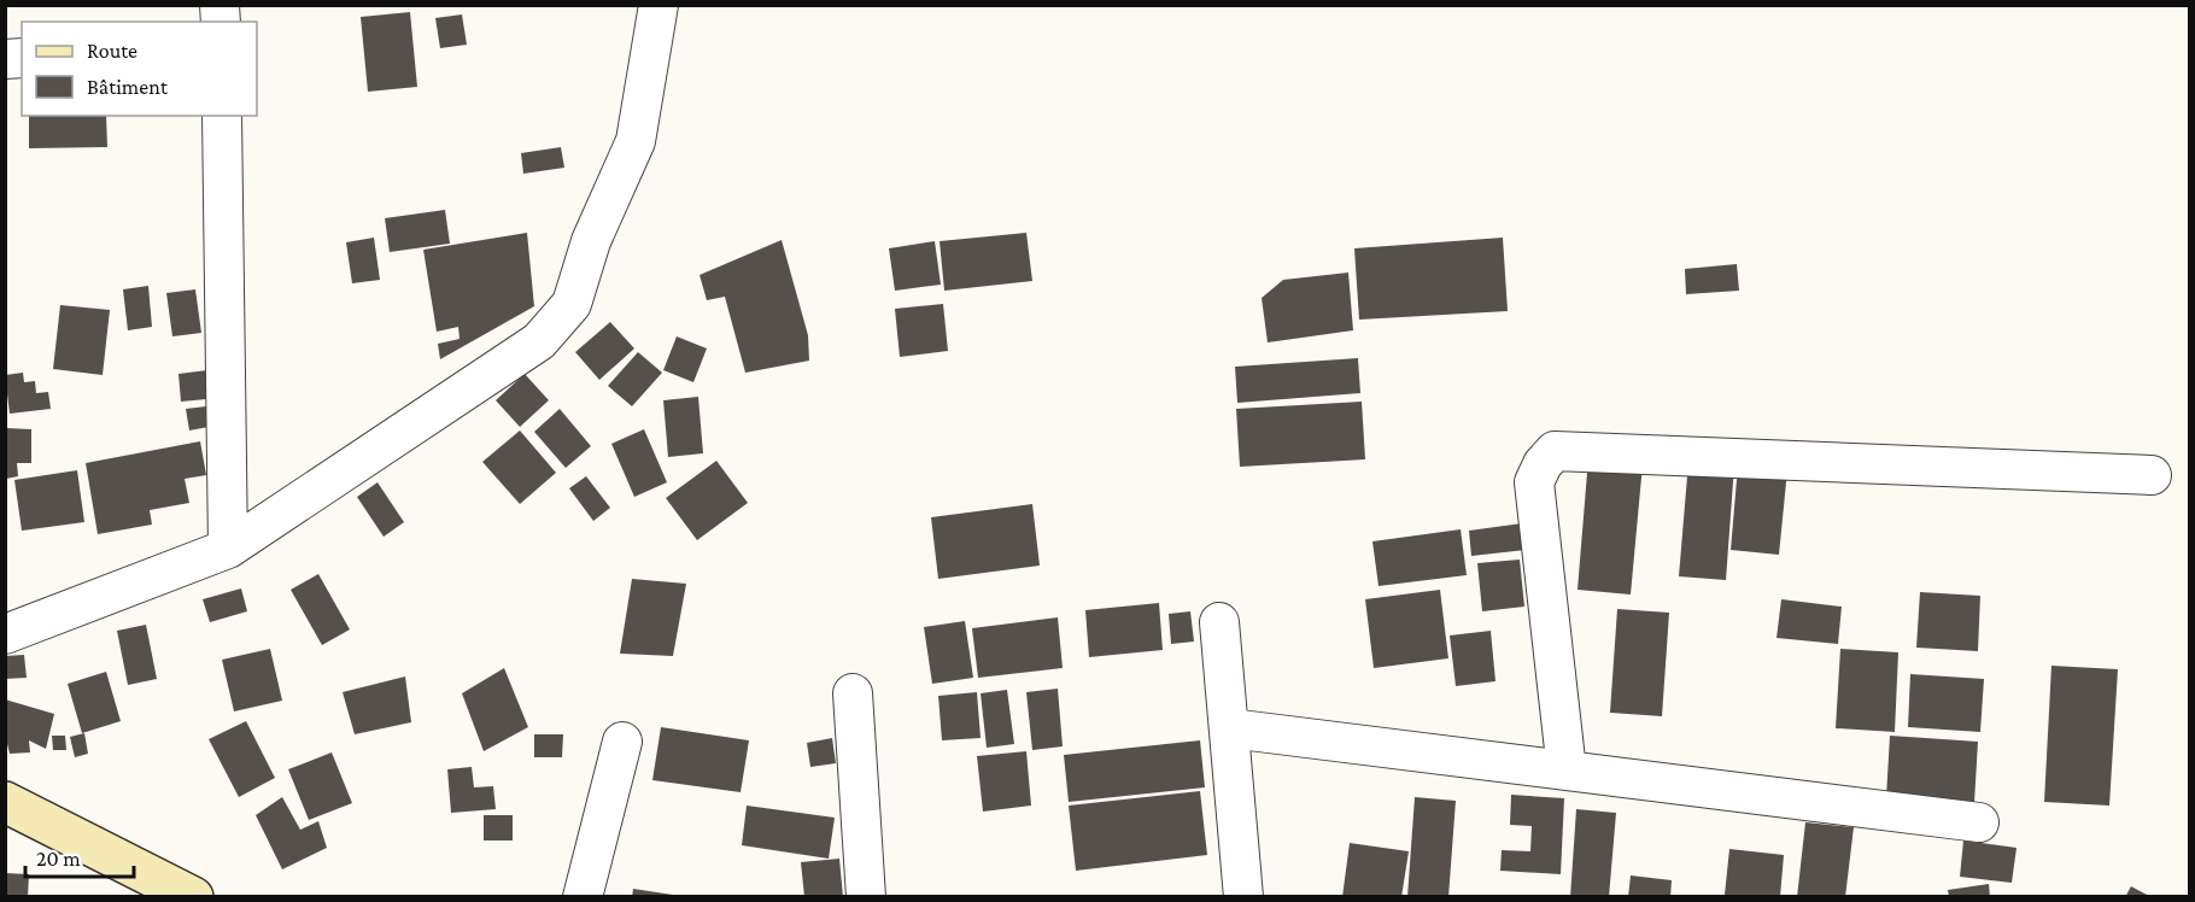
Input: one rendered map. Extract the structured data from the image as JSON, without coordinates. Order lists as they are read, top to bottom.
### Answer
{
  "legend": ["Route", "Bâtiment"],
  "scale_bar": "20 m"
}
